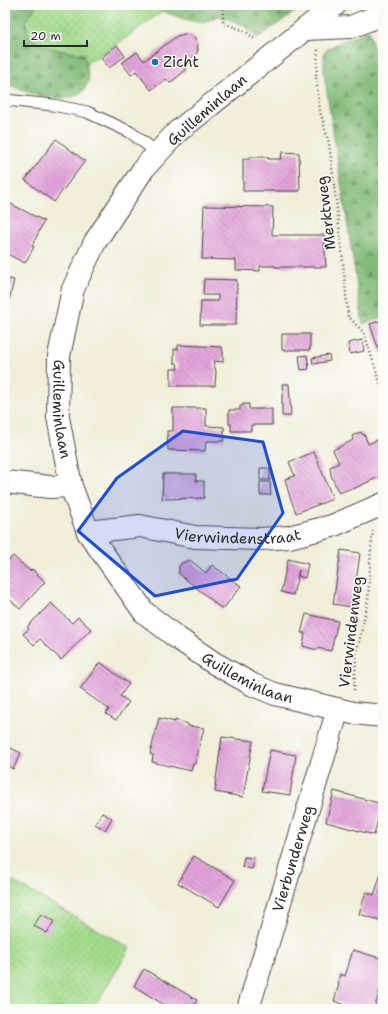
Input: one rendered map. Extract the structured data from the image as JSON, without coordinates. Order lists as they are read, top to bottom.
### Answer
{
  "streets": {
    "main road": ["Guilleminlaan", "Vierwindenstraat", "Vierbunderweg"],
    "path": ["Merktweg", "Vierwindenweg"]
  },
  "crossings": [
    ["Guilleminlaan", "Merktweg"],
    ["Guilleminlaan", "Vierwindenstraat"],
    ["Guilleminlaan", "Vierwindenweg"],
    ["Guilleminlaan", "Vierbunderweg"],
    ["Vierwindenstraat", "Vierwindenweg"],
    ["Vierwindenweg", "Vierbunderweg"]
  ],
  "places": ["Zicht"],
  "scale_bar": "20 m"
}
